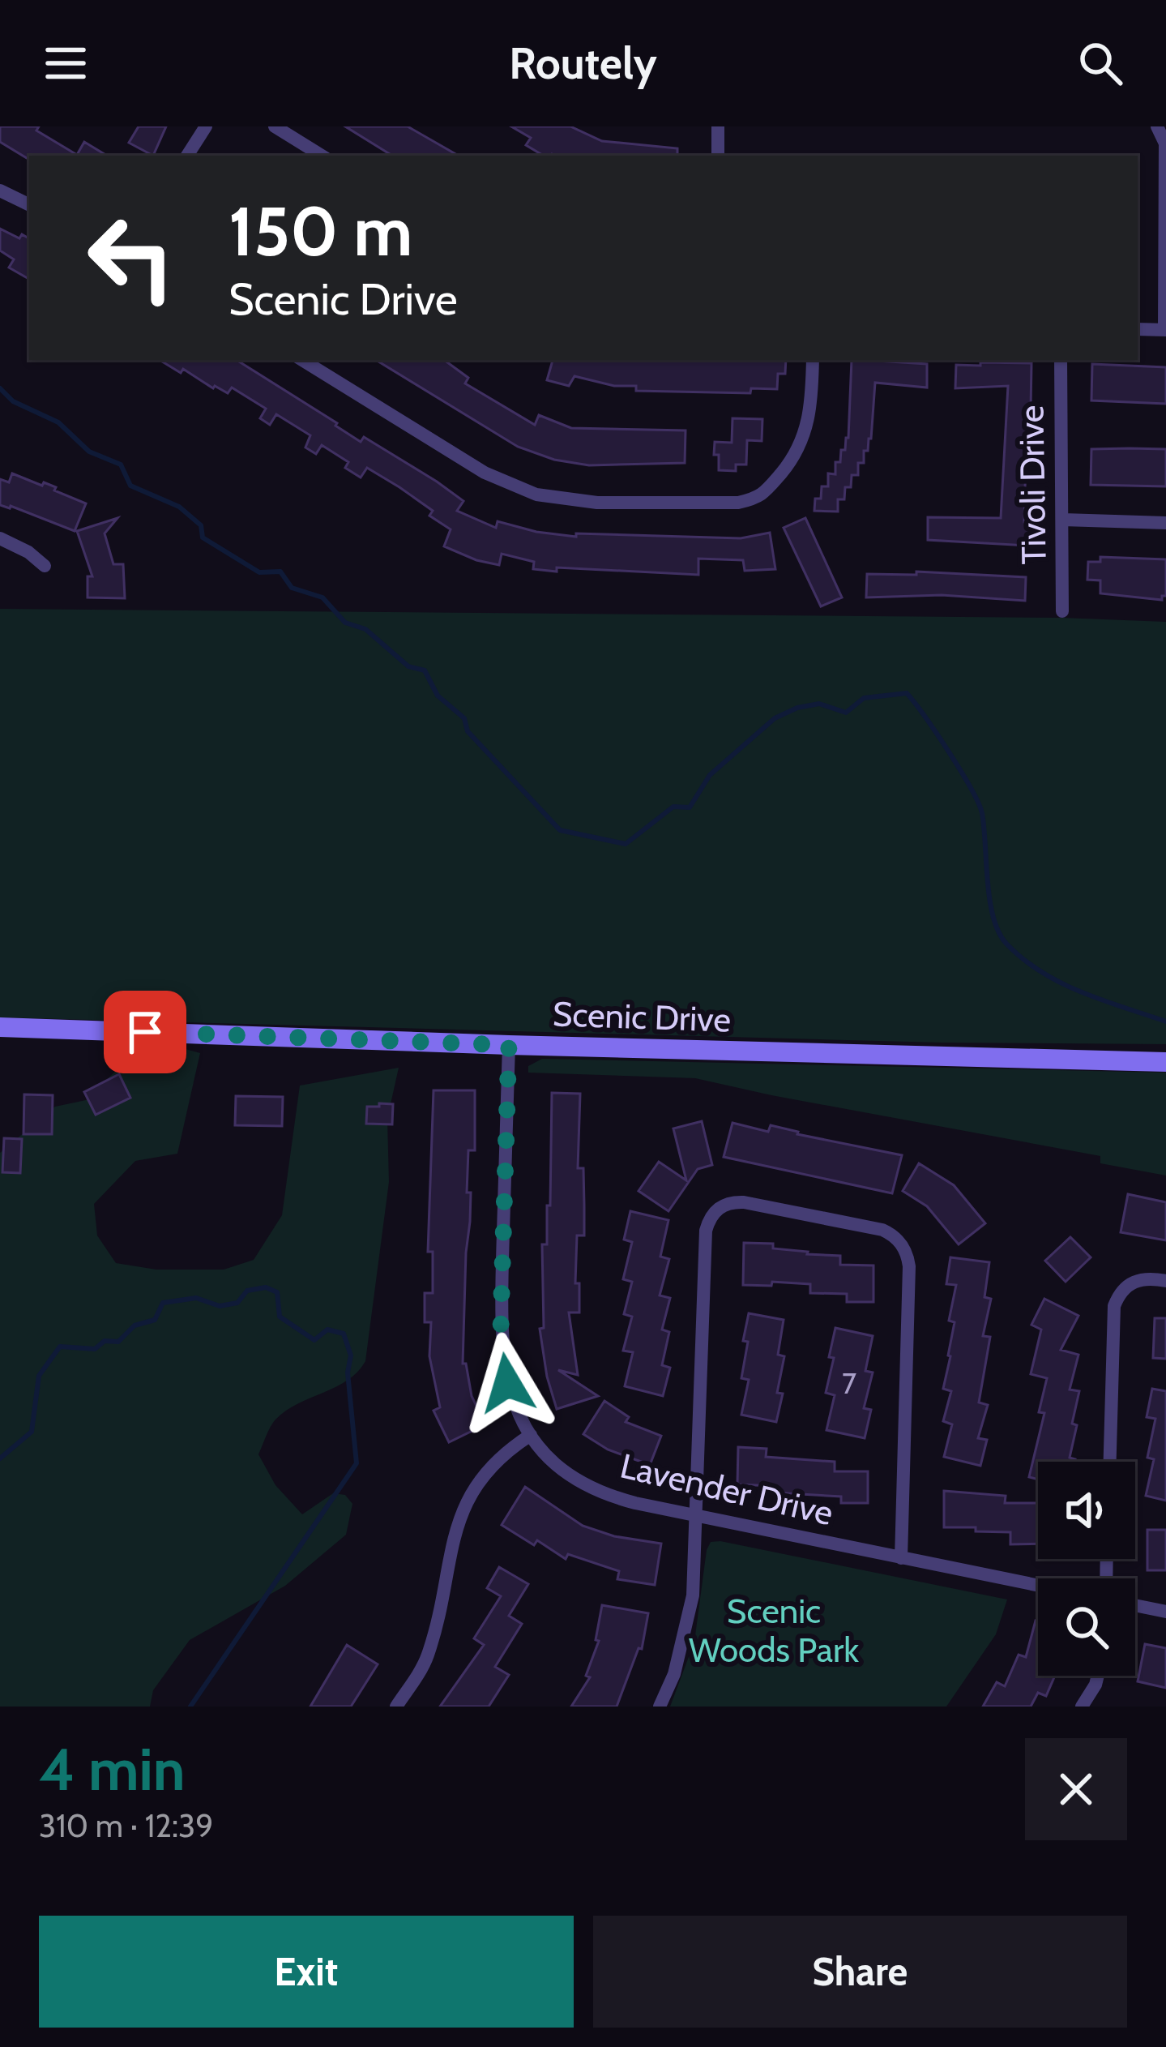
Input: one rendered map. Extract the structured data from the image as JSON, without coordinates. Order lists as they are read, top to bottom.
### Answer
{
  "streets": {
    "street": ["Tivoli Drive", "Scenic Drive", "Lavender Drive"]
  },
  "crossings": [
    ["Scenic Drive", "Lavender Drive"]
  ],
  "parks": ["Scenic Woods Park"],
  "house_numbers": ["7"],
  "page": {
    "header": "Routely",
    "turn": ["150 m", "Scenic Drive"],
    "heading": ["4 min", "310 m · 12:39"],
    "buttons": ["Exit", "Share"]
  }
}
